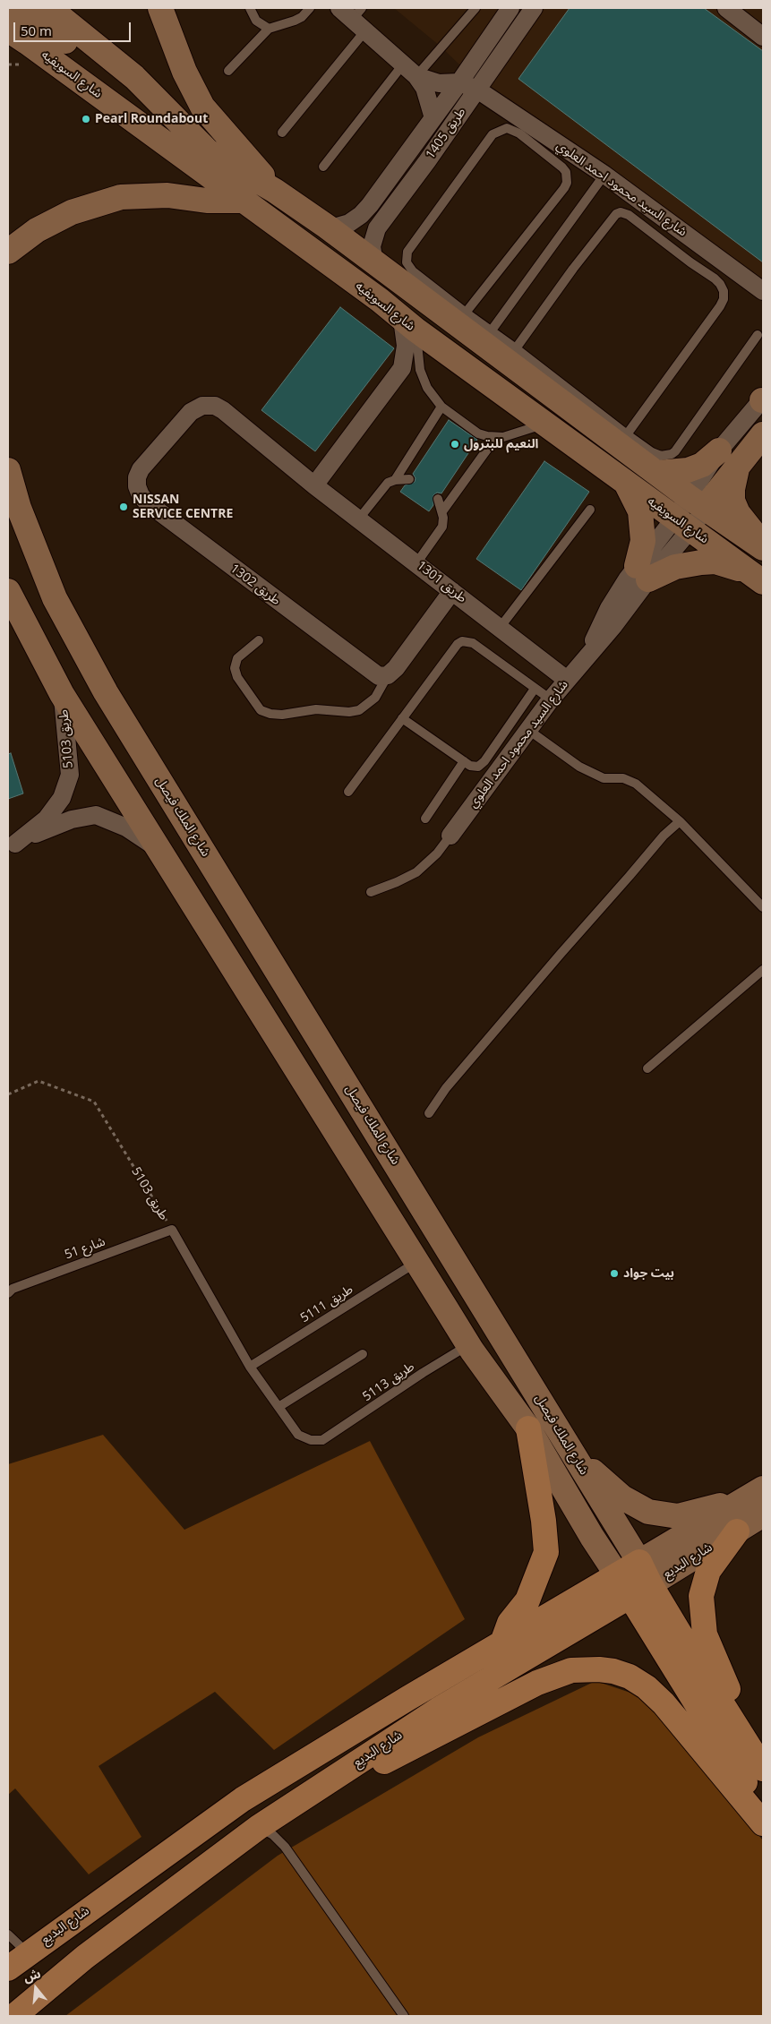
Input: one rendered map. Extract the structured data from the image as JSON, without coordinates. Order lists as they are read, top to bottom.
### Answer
{
  "streets": {
    "main road": [
      "شارع السويفيه",
      "شارع السيد محمود احمد العلوي",
      "شارع الملك فيصل",
      "شارع البديع"
    ],
    "street": [
      "طريق 1405",
      "طريق 1301",
      "طريق 1302",
      "طريق 5103"
    ],
    "lane": ["شارع 51", "طريق 5111", "طريق 5113"]
  },
  "crossings": [
    ["شارع السويفيه", "طريق 1405"],
    ["شارع السويفيه", "شارع السيد محمود احمد العلوي"],
    ["طريق 1405", "شارع السيد محمود احمد العلوي"],
    ["شارع السيد محمود احمد العلوي", "طريق 1301"],
    ["طريق 1301", "طريق 1302"],
    ["طريق 5103", "شارع الملك فيصل"],
    ["طريق 5103", "شارع 51"],
    ["طريق 5103", "طريق 5111"],
    ["طريق 5103", "طريق 5113"],
    ["شارع الملك فيصل", "طريق 5111"],
    ["شارع الملك فيصل", "طريق 5113"],
    ["شارع الملك فيصل", "شارع البديع"]
  ],
  "places": [
    "Pearl Roundabout",
    "النعيم للبترول",
    "NISSAN SERVICE CENTRE",
    "بيت جواد"
  ],
  "scale_bar": "50 m",
  "north": "top"
}
